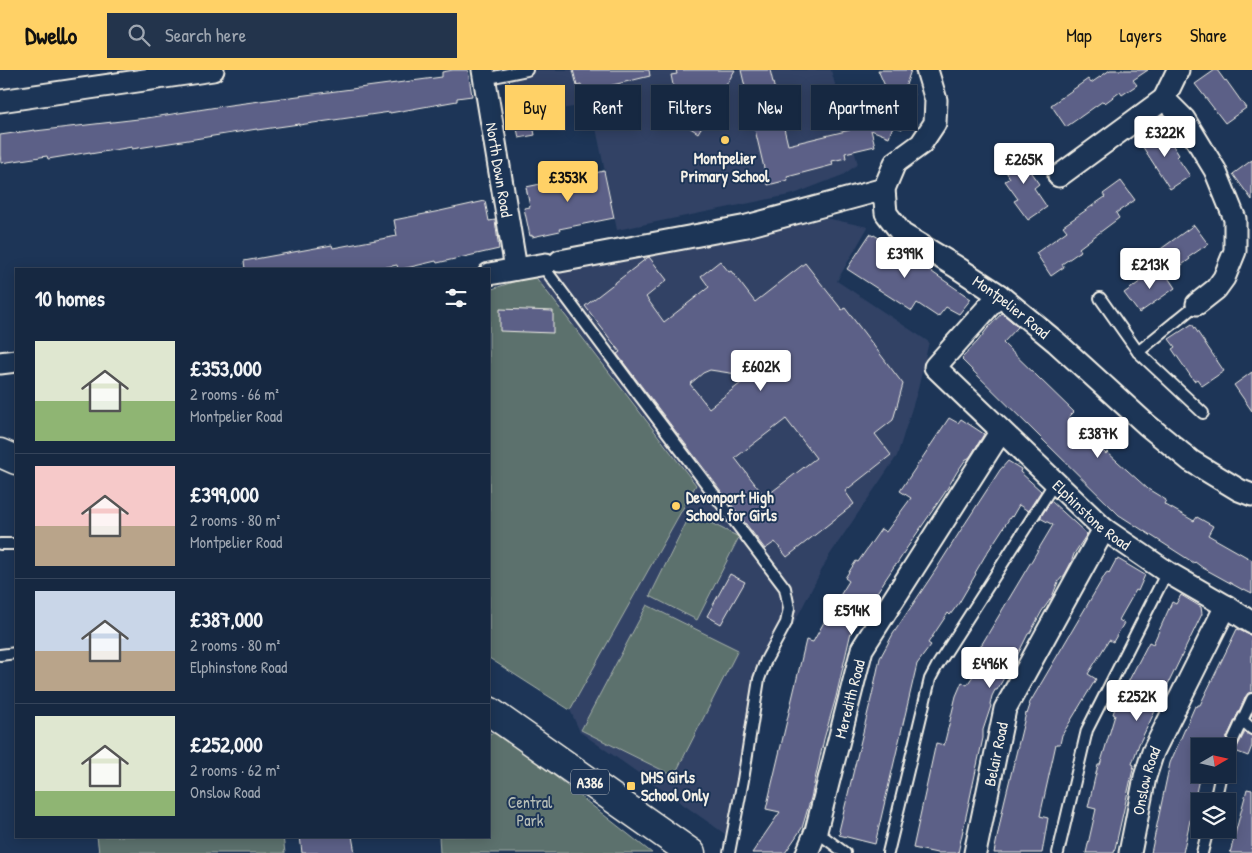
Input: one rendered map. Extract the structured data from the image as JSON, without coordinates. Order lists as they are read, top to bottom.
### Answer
{
  "streets": {
    "main road": ["A386"],
    "street": [
      "North Down Road",
      "Montpelier Road",
      "Elphinstone Road",
      "Meredith Road",
      "Belair Road",
      "Onslow Road"
    ]
  },
  "crossings": [
    ["Montpelier Road", "Elphinstone Road"],
    ["Elphinstone Road", "Meredith Road"],
    ["Elphinstone Road", "Belair Road"],
    ["Elphinstone Road", "Onslow Road"]
  ],
  "parks": ["Central Park"],
  "places": {
    "other": ["Montpelier Primary School", "Devonport High School for Girls"],
    "transit": ["DHS Girls School Only"]
  },
  "north": "right",
  "page": {
    "header": "Dwello",
    "search": "Search here",
    "nav": ["Map", "Layers", "Share"],
    "chip": [
      "Buy",
      "Rent",
      "Filters",
      "New",
      "Apartment"
    ],
    "price": [
      "£322K",
      "£265K",
      "£353K",
      "£399K",
      "£213K",
      "£602K",
      "£387K",
      "£514K",
      "£496K",
      "£252K"
    ],
    "heading": "10 homes",
    "list": [
      {
        "name": "£353,000",
        "note": "2 rooms · 66 m² · Montpelier Road"
      },
      {
        "name": "£399,000",
        "note": "2 rooms · 80 m² · Montpelier Road"
      },
      {
        "name": "£387,000",
        "note": "2 rooms · 80 m² · Elphinstone Road"
      },
      {
        "name": "£252,000",
        "note": "2 rooms · 62 m² · Onslow Road"
      }
    ]
  }
}
